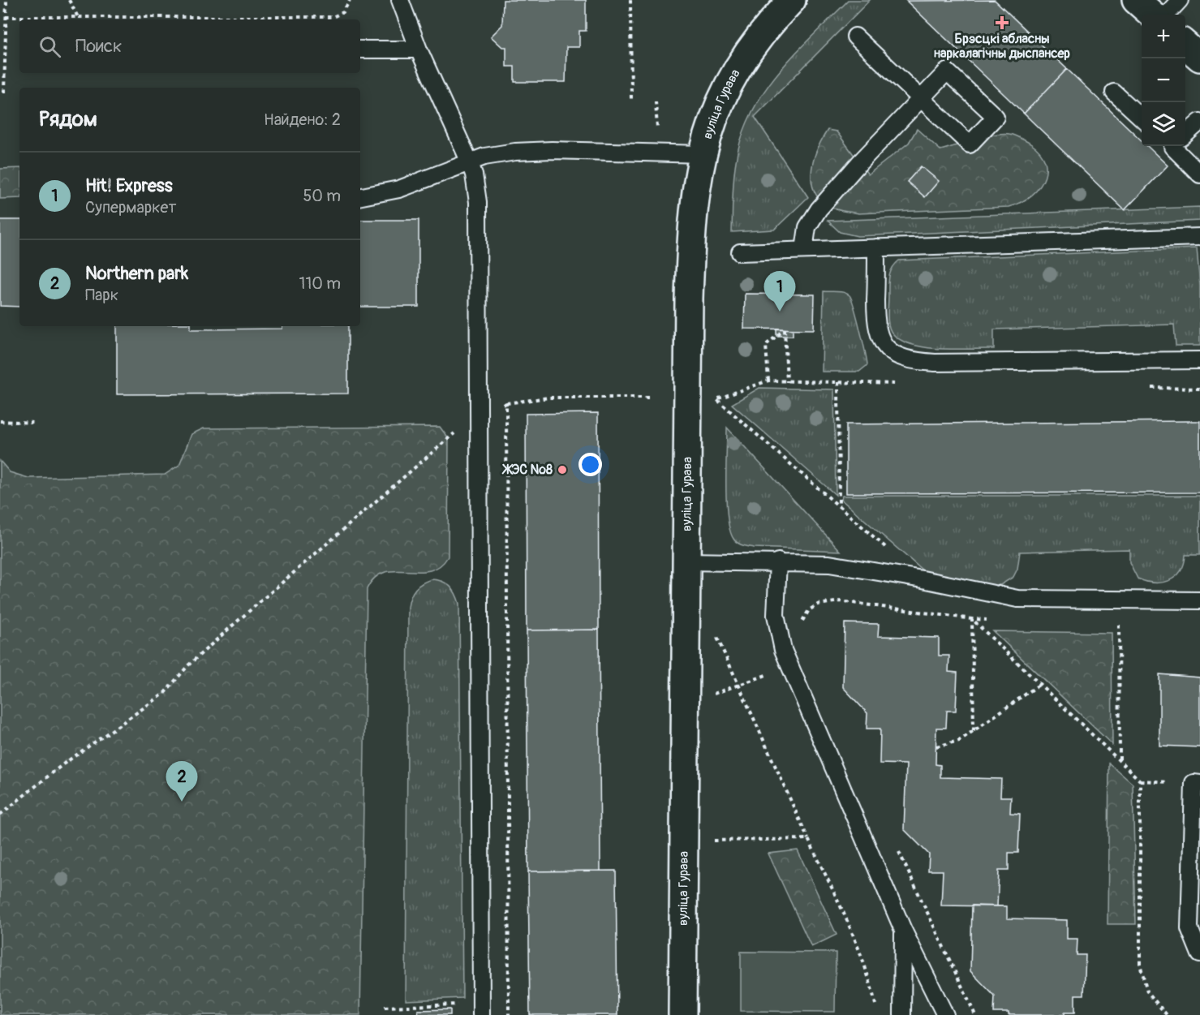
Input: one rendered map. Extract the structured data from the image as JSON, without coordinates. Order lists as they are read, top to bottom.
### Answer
{
  "streets": {
    "street": ["вуліца Гурава"]
  },
  "places": {
    "health": ["Брэсцкі абласны наркалагічны дыспансер"],
    "other": ["ЖЭС №8"]
  },
  "page": {
    "map_buttons": ["+", "−"],
    "search": "Поиск",
    "heading": ["Рядом", "Найдено: 2"],
    "list": [
      {
        "mark": "1",
        "name": "Hit! Express",
        "note": "Супермаркет",
        "value": "50 m"
      },
      {
        "mark": "2",
        "name": "Northern park",
        "note": "Парк",
        "value": "110 m"
      }
    ],
    "pins": ["1", "2"]
  }
}
